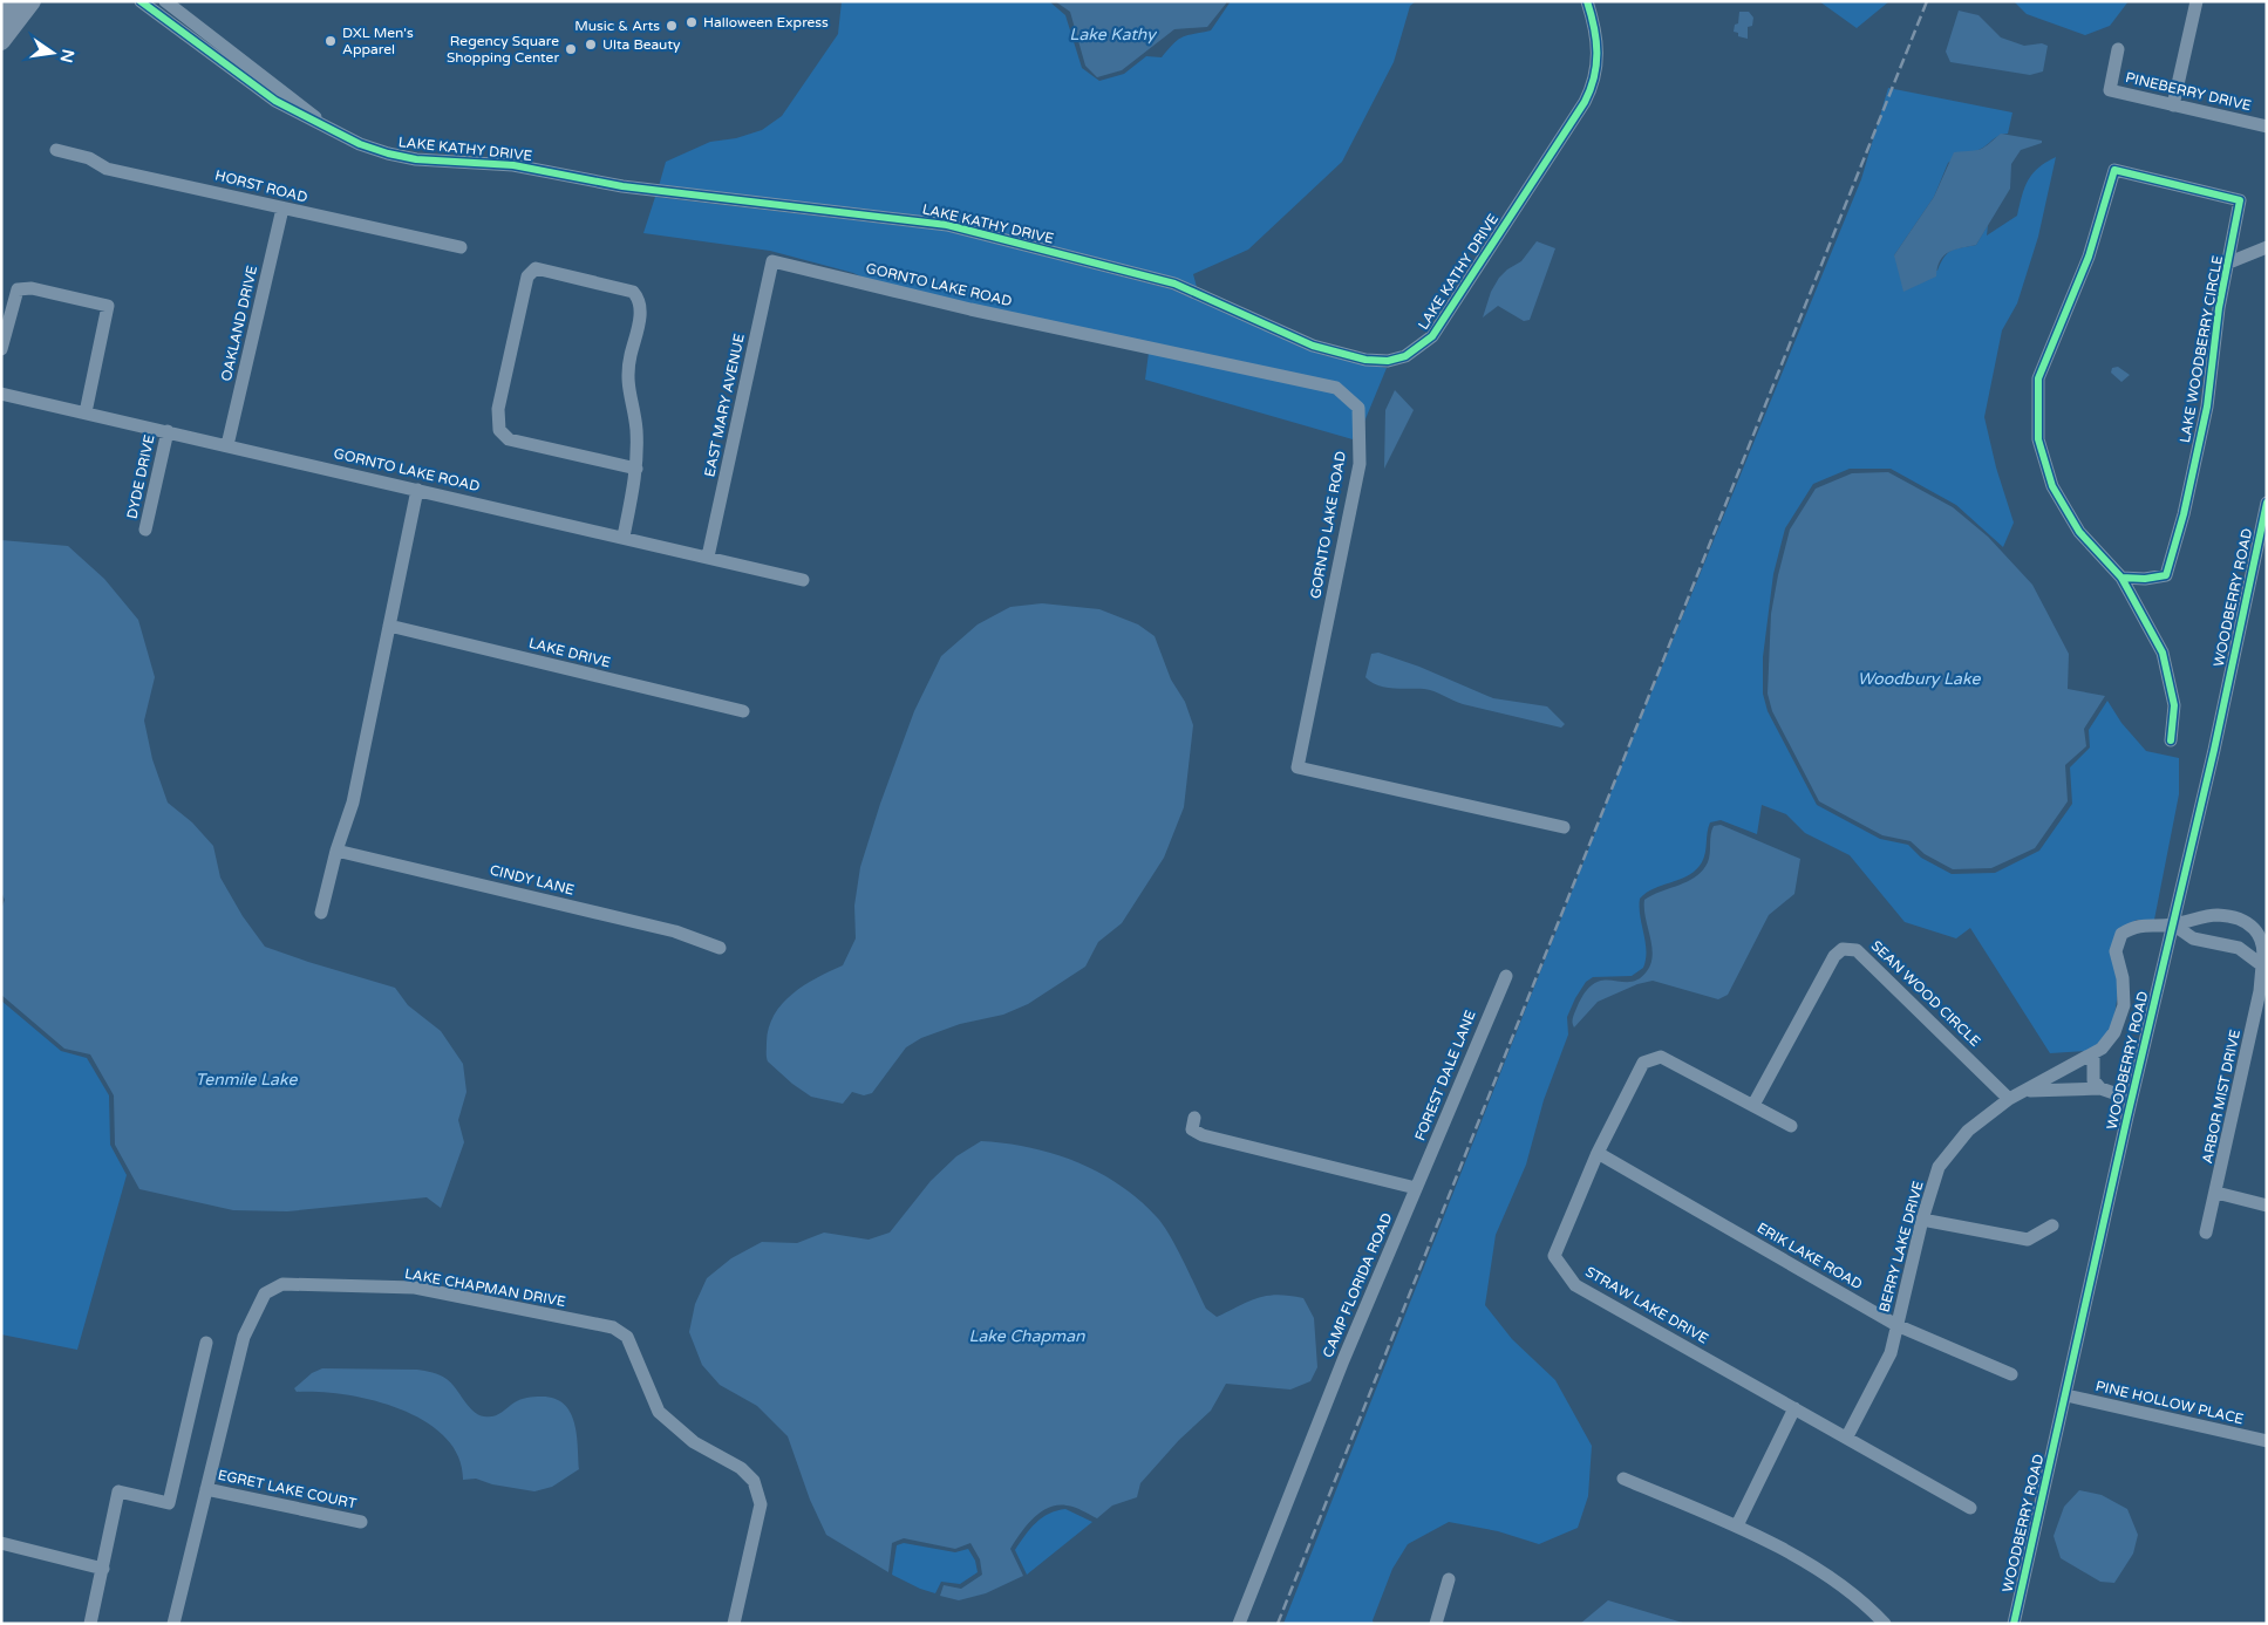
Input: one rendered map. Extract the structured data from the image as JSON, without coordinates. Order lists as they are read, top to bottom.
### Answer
{
  "streets": {
    "street": [
      "PINEBERRY DRIVE",
      "LAKE KATHY DRIVE",
      "HORST ROAD",
      "GORNTO LAKE ROAD",
      "OAKLAND DRIVE",
      "LAKE WOODBERRY CIRCLE",
      "EAST MARY AVENUE",
      "DYDE DRIVE",
      "WOODBERRY ROAD",
      "LAKE DRIVE",
      "CINDY LANE",
      "SEAN WOOD CIRCLE",
      "FOREST DALE LANE",
      "ARBOR MIST DRIVE",
      "BERRY LAKE DRIVE",
      "ERIK LAKE ROAD",
      "CAMP FLORIDA ROAD",
      "LAKE CHAPMAN DRIVE",
      "STRAW LAKE DRIVE",
      "PINE HOLLOW PLACE",
      "EGRET LAKE COURT"
    ]
  },
  "crossings": [
    ["HORST ROAD", "OAKLAND DRIVE"],
    ["GORNTO LAKE ROAD", "OAKLAND DRIVE"],
    ["GORNTO LAKE ROAD", "EAST MARY AVENUE"],
    ["GORNTO LAKE ROAD", "DYDE DRIVE"],
    ["WOODBERRY ROAD", "BERRY LAKE DRIVE"],
    ["WOODBERRY ROAD", "PINE HOLLOW PLACE"],
    ["SEAN WOOD CIRCLE", "BERRY LAKE DRIVE"],
    ["SEAN WOOD CIRCLE", "STRAW LAKE DRIVE"],
    ["FOREST DALE LANE", "CAMP FLORIDA ROAD"],
    ["BERRY LAKE DRIVE", "ERIK LAKE ROAD"],
    ["BERRY LAKE DRIVE", "STRAW LAKE DRIVE"],
    ["ERIK LAKE ROAD", "STRAW LAKE DRIVE"],
    ["LAKE CHAPMAN DRIVE", "EGRET LAKE COURT"]
  ],
  "water": [
    "Lake Kathy",
    "Woodbury Lake",
    "Tenmile Lake",
    "Lake Chapman"
  ],
  "places": [
    "Halloween Express",
    "Music & Arts",
    "DXL Men's Apparel",
    "Ulta Beauty",
    "Regency Square Shopping Center"
  ],
  "north": "right"
}
